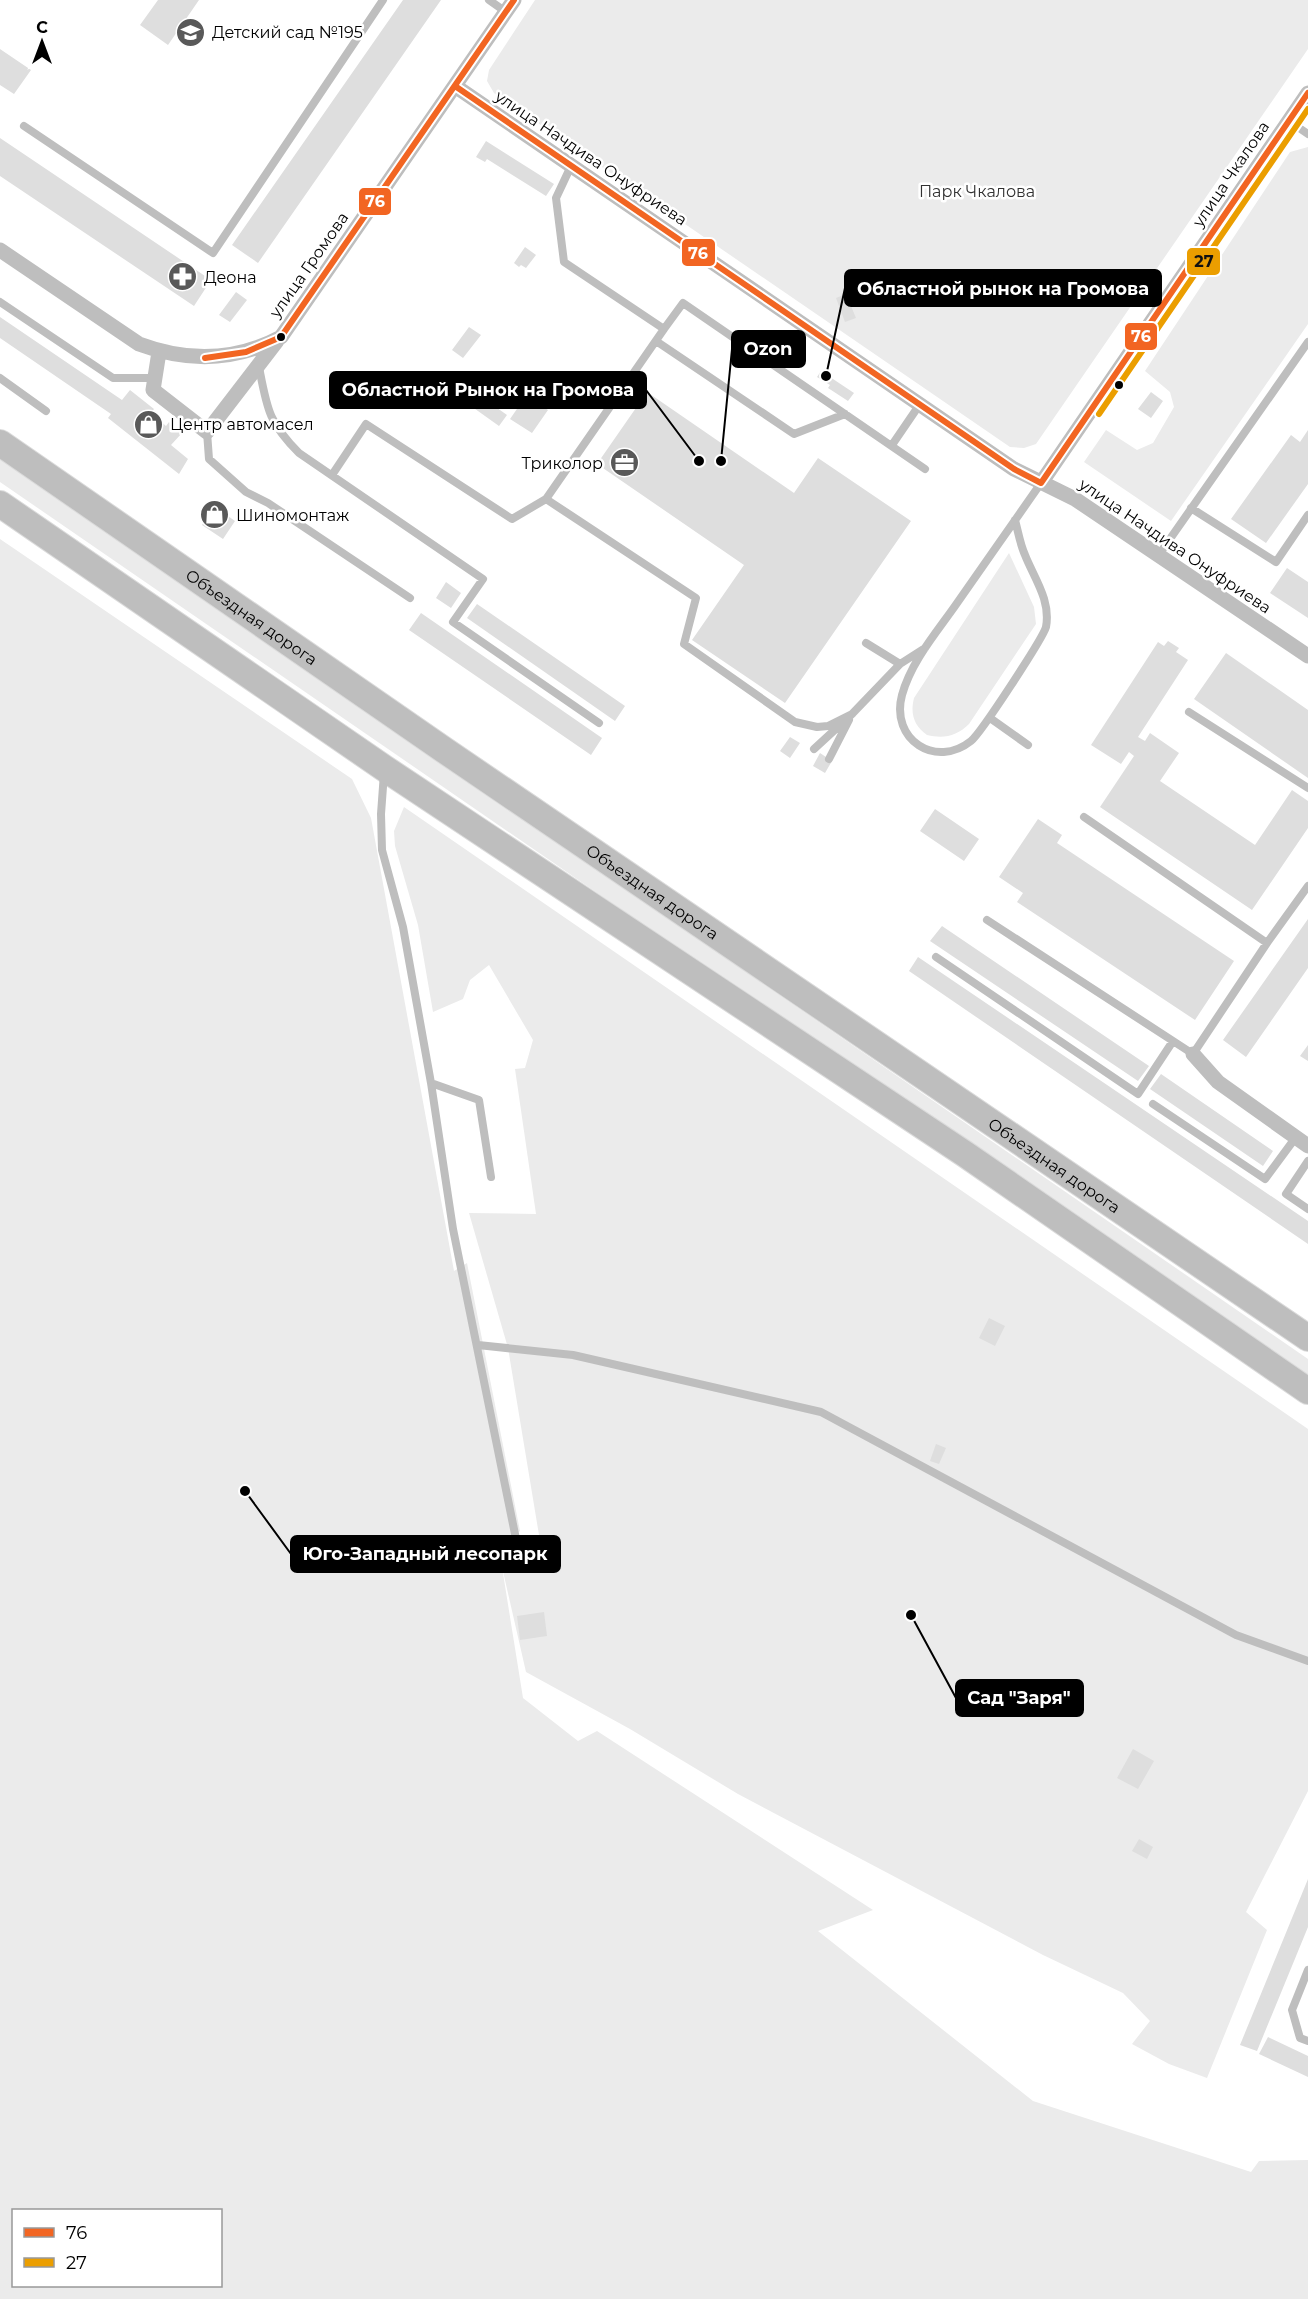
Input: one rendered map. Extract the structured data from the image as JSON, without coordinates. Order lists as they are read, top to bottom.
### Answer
{
  "streets": {
    "main road": ["Объездная дорога"],
    "street": ["улица Начдива Онуфриева", "улица Чкалова", "улица Громова"]
  },
  "crossings": [
    ["улица Начдива Онуфриева", "улица Чкалова"],
    ["улица Начдива Онуфриева", "улица Громова"]
  ],
  "parks": ["Парк Чкалова"],
  "places": {
    "school or university": ["Детский сад №195"],
    "pharmacy": ["Деона"],
    "other": [
      "Областной рынок на Громова",
      "Областной Рынок на Громова",
      "Ozon",
      "Юго-Западный лесопарк",
      "Сад \"Заря\""
    ],
    "shop": ["Центр автомасел", "Шиномонтаж"],
    "office": ["Триколор"]
  },
  "lines": ["transit line 76", "transit line 27"],
  "legend": ["76", "27"],
  "north": "top"
}
